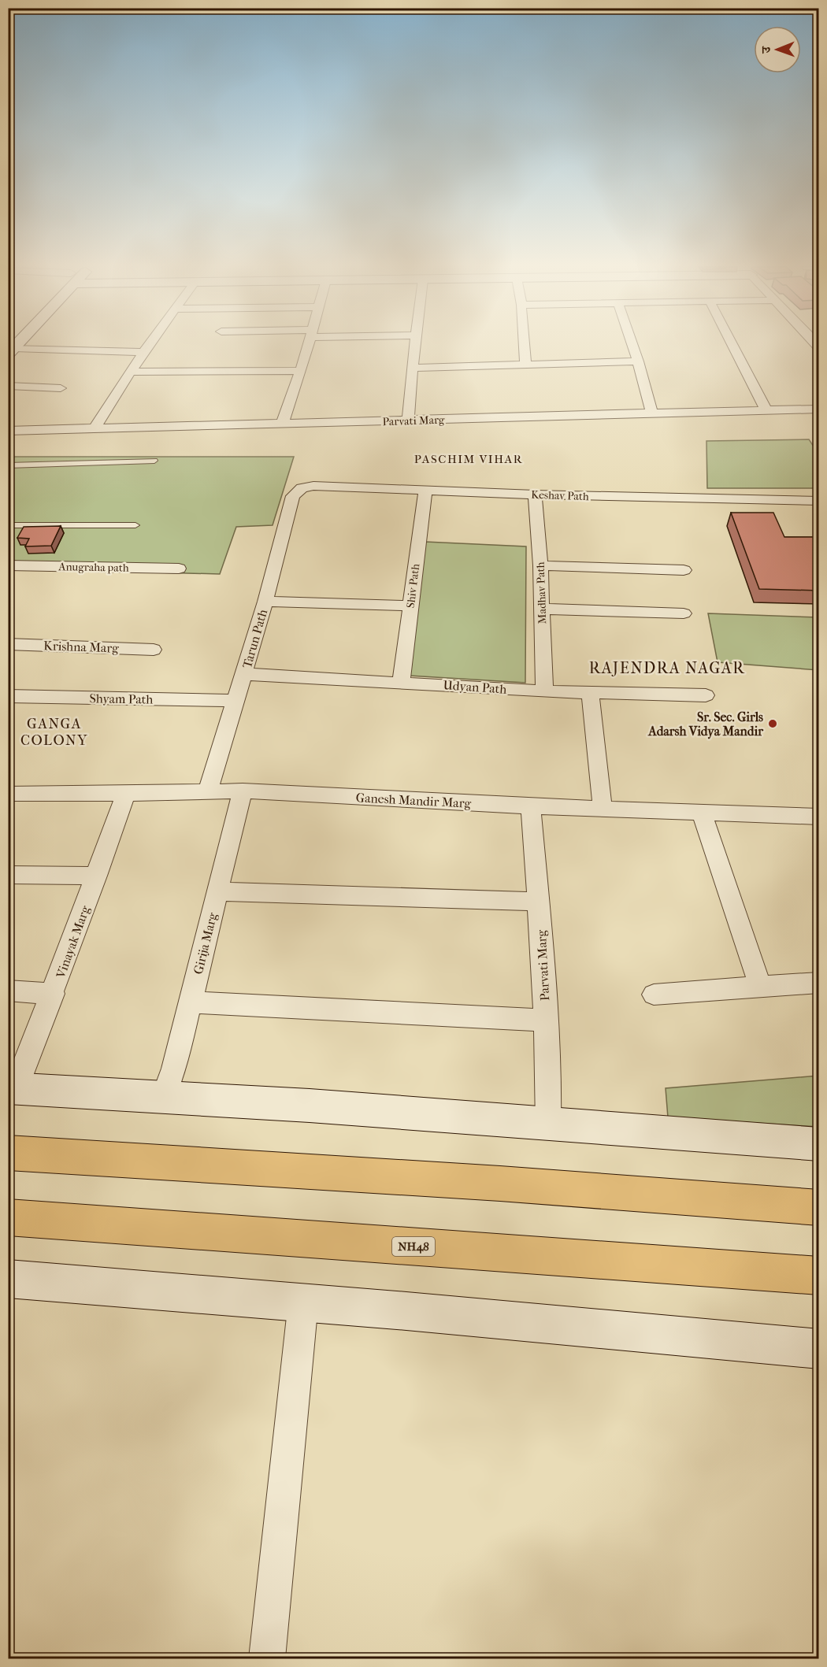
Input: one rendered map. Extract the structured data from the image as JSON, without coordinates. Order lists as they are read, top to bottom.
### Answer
{
  "streets": {
    "highway": ["NH48"],
    "street": [
      "Parvati Marg",
      "Keshav Path",
      "Anugraha path",
      "Shiv Path",
      "Madhav Path",
      "Tarun Path",
      "Krishna Marg",
      "Udyan Path",
      "Shyam Path",
      "Ganesh Mandir Marg",
      "Vinayak Marg",
      "Girija Marg"
    ]
  },
  "crossings": [
    ["Parvati Marg", "Ganesh Mandir Marg"],
    ["Keshav Path", "Shiv Path"],
    ["Keshav Path", "Madhav Path"],
    ["Keshav Path", "Tarun Path"],
    ["Shiv Path", "Udyan Path"],
    ["Madhav Path", "Udyan Path"],
    ["Tarun Path", "Udyan Path"],
    ["Tarun Path", "Shyam Path"],
    ["Tarun Path", "Ganesh Mandir Marg"],
    ["Ganesh Mandir Marg", "Vinayak Marg"],
    ["Ganesh Mandir Marg", "Girija Marg"]
  ],
  "districts": ["PASCHIM VIHAR", "RAJENDRA NAGAR", "GANGA COLONY"],
  "places": ["Sr. Sec. Girls Adarsh Vidya Mandir"],
  "north": "left"
}
